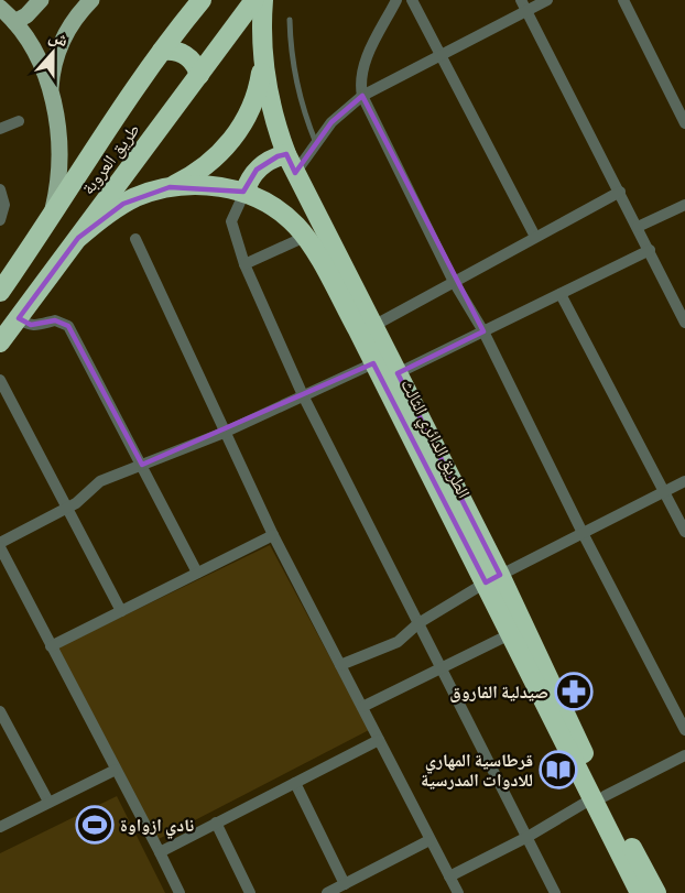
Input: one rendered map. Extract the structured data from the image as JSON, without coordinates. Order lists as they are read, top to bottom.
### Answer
{
  "streets": {
    "highway": ["طريق العروبة", "الطريق الدائري الثالث"]
  },
  "crossings": [
    ["طريق العروبة", "الطريق الدائري الثالث"]
  ],
  "places": {
    "pharmacy": ["صيدلية الفاروق"],
    "library": ["قرطاسية المهاري للادوات المدرسية"],
    "sports": ["نادي ازواوة"]
  },
  "north": "top"
}
